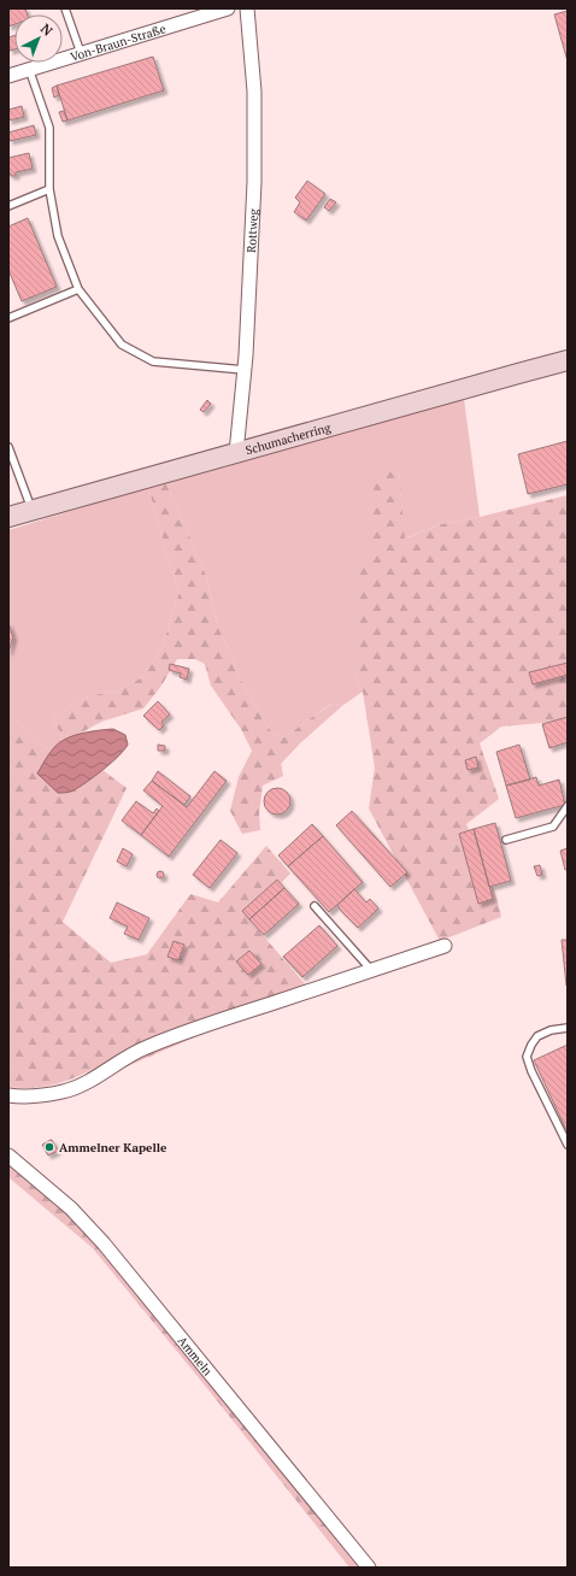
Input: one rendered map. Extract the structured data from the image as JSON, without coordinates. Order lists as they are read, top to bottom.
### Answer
{
  "streets": {
    "main road": ["Schumacherring"],
    "street": ["Von-Braun-Straße", "Rottweg", "Ammeln"]
  },
  "crossings": [
    ["Rottweg", "Schumacherring"]
  ],
  "places": ["Ammelner Kapelle"],
  "north": "top right"
}
